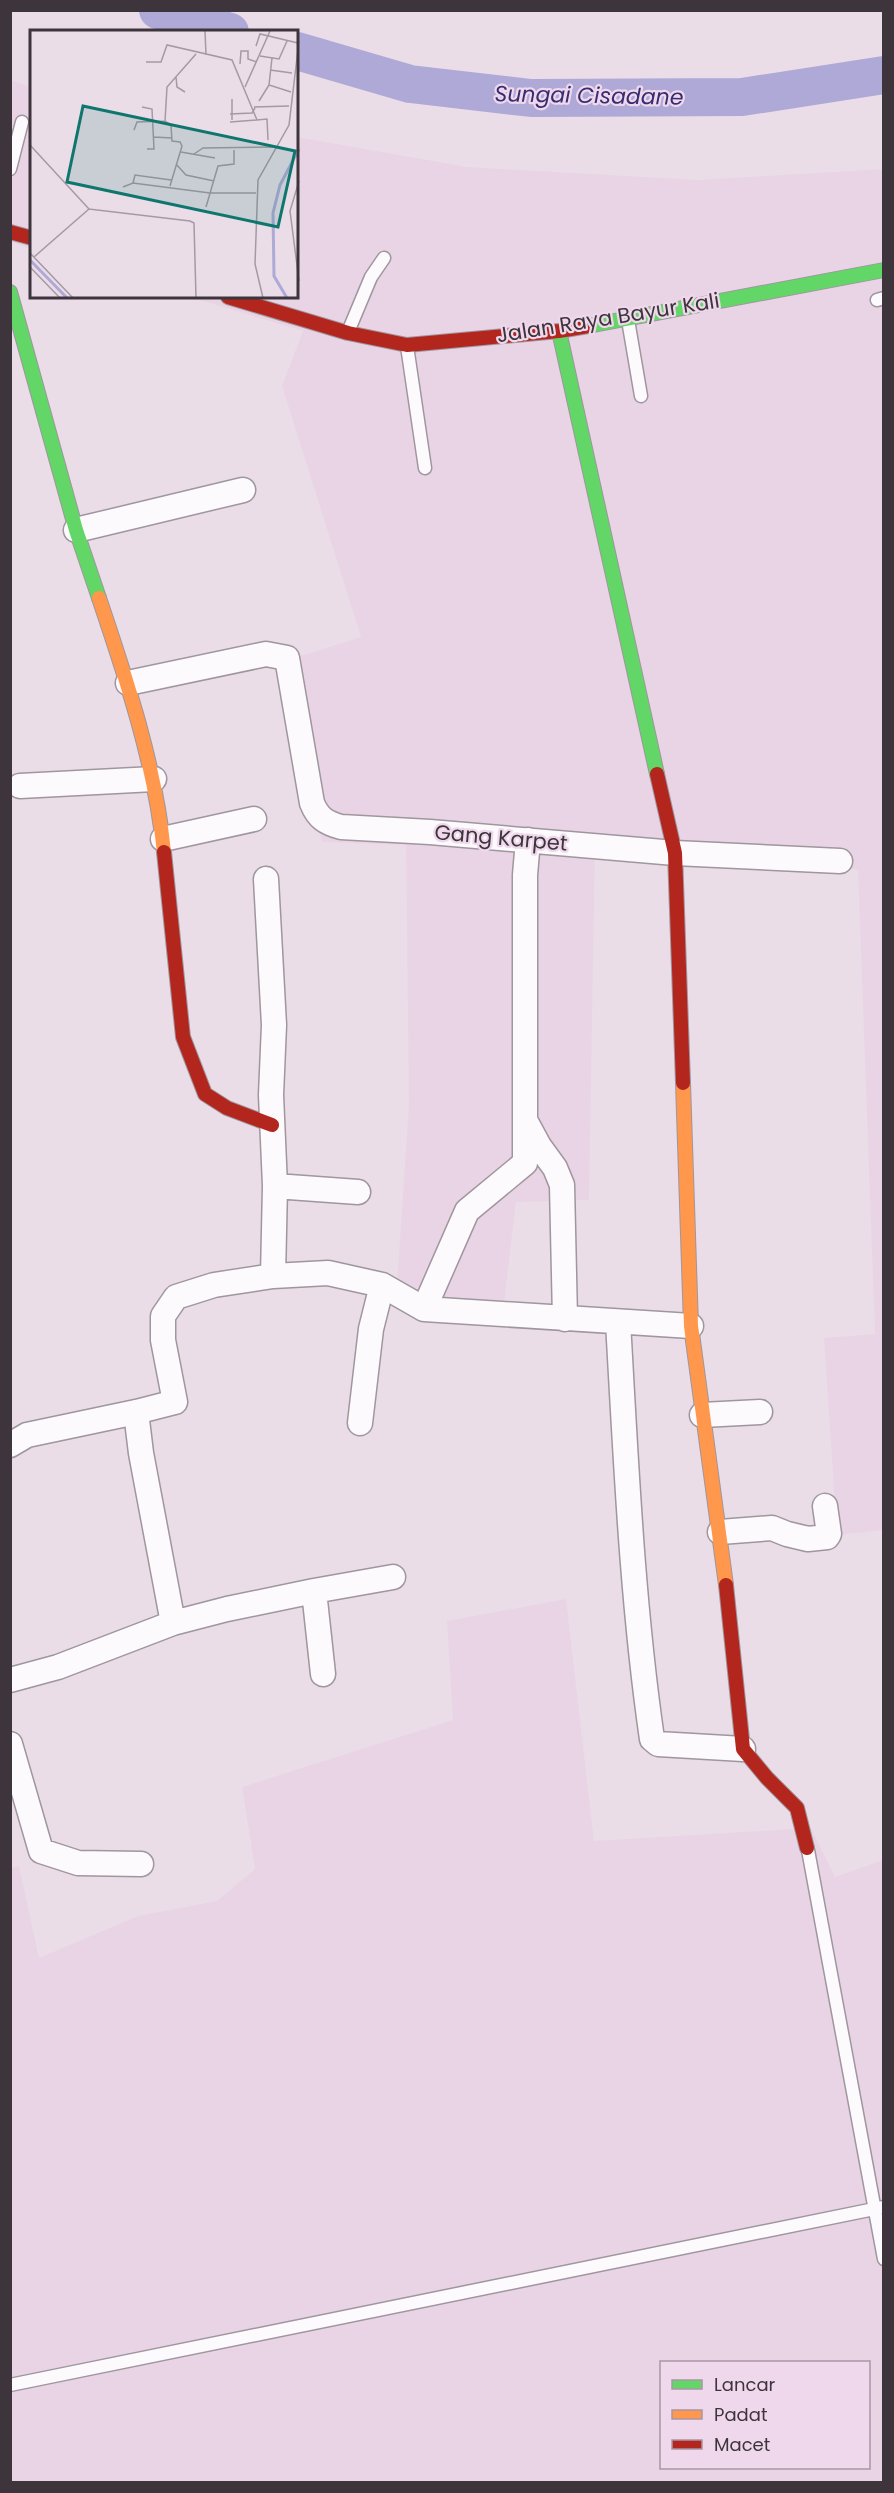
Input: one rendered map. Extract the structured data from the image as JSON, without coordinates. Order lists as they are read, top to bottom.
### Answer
{
  "streets": {
    "street": ["Jalan Raya Bayur Kali", "Gang Karpet"]
  },
  "water": ["Sungai Cisadane"],
  "legend": ["Lancar", "Padat", "Macet"]
}
